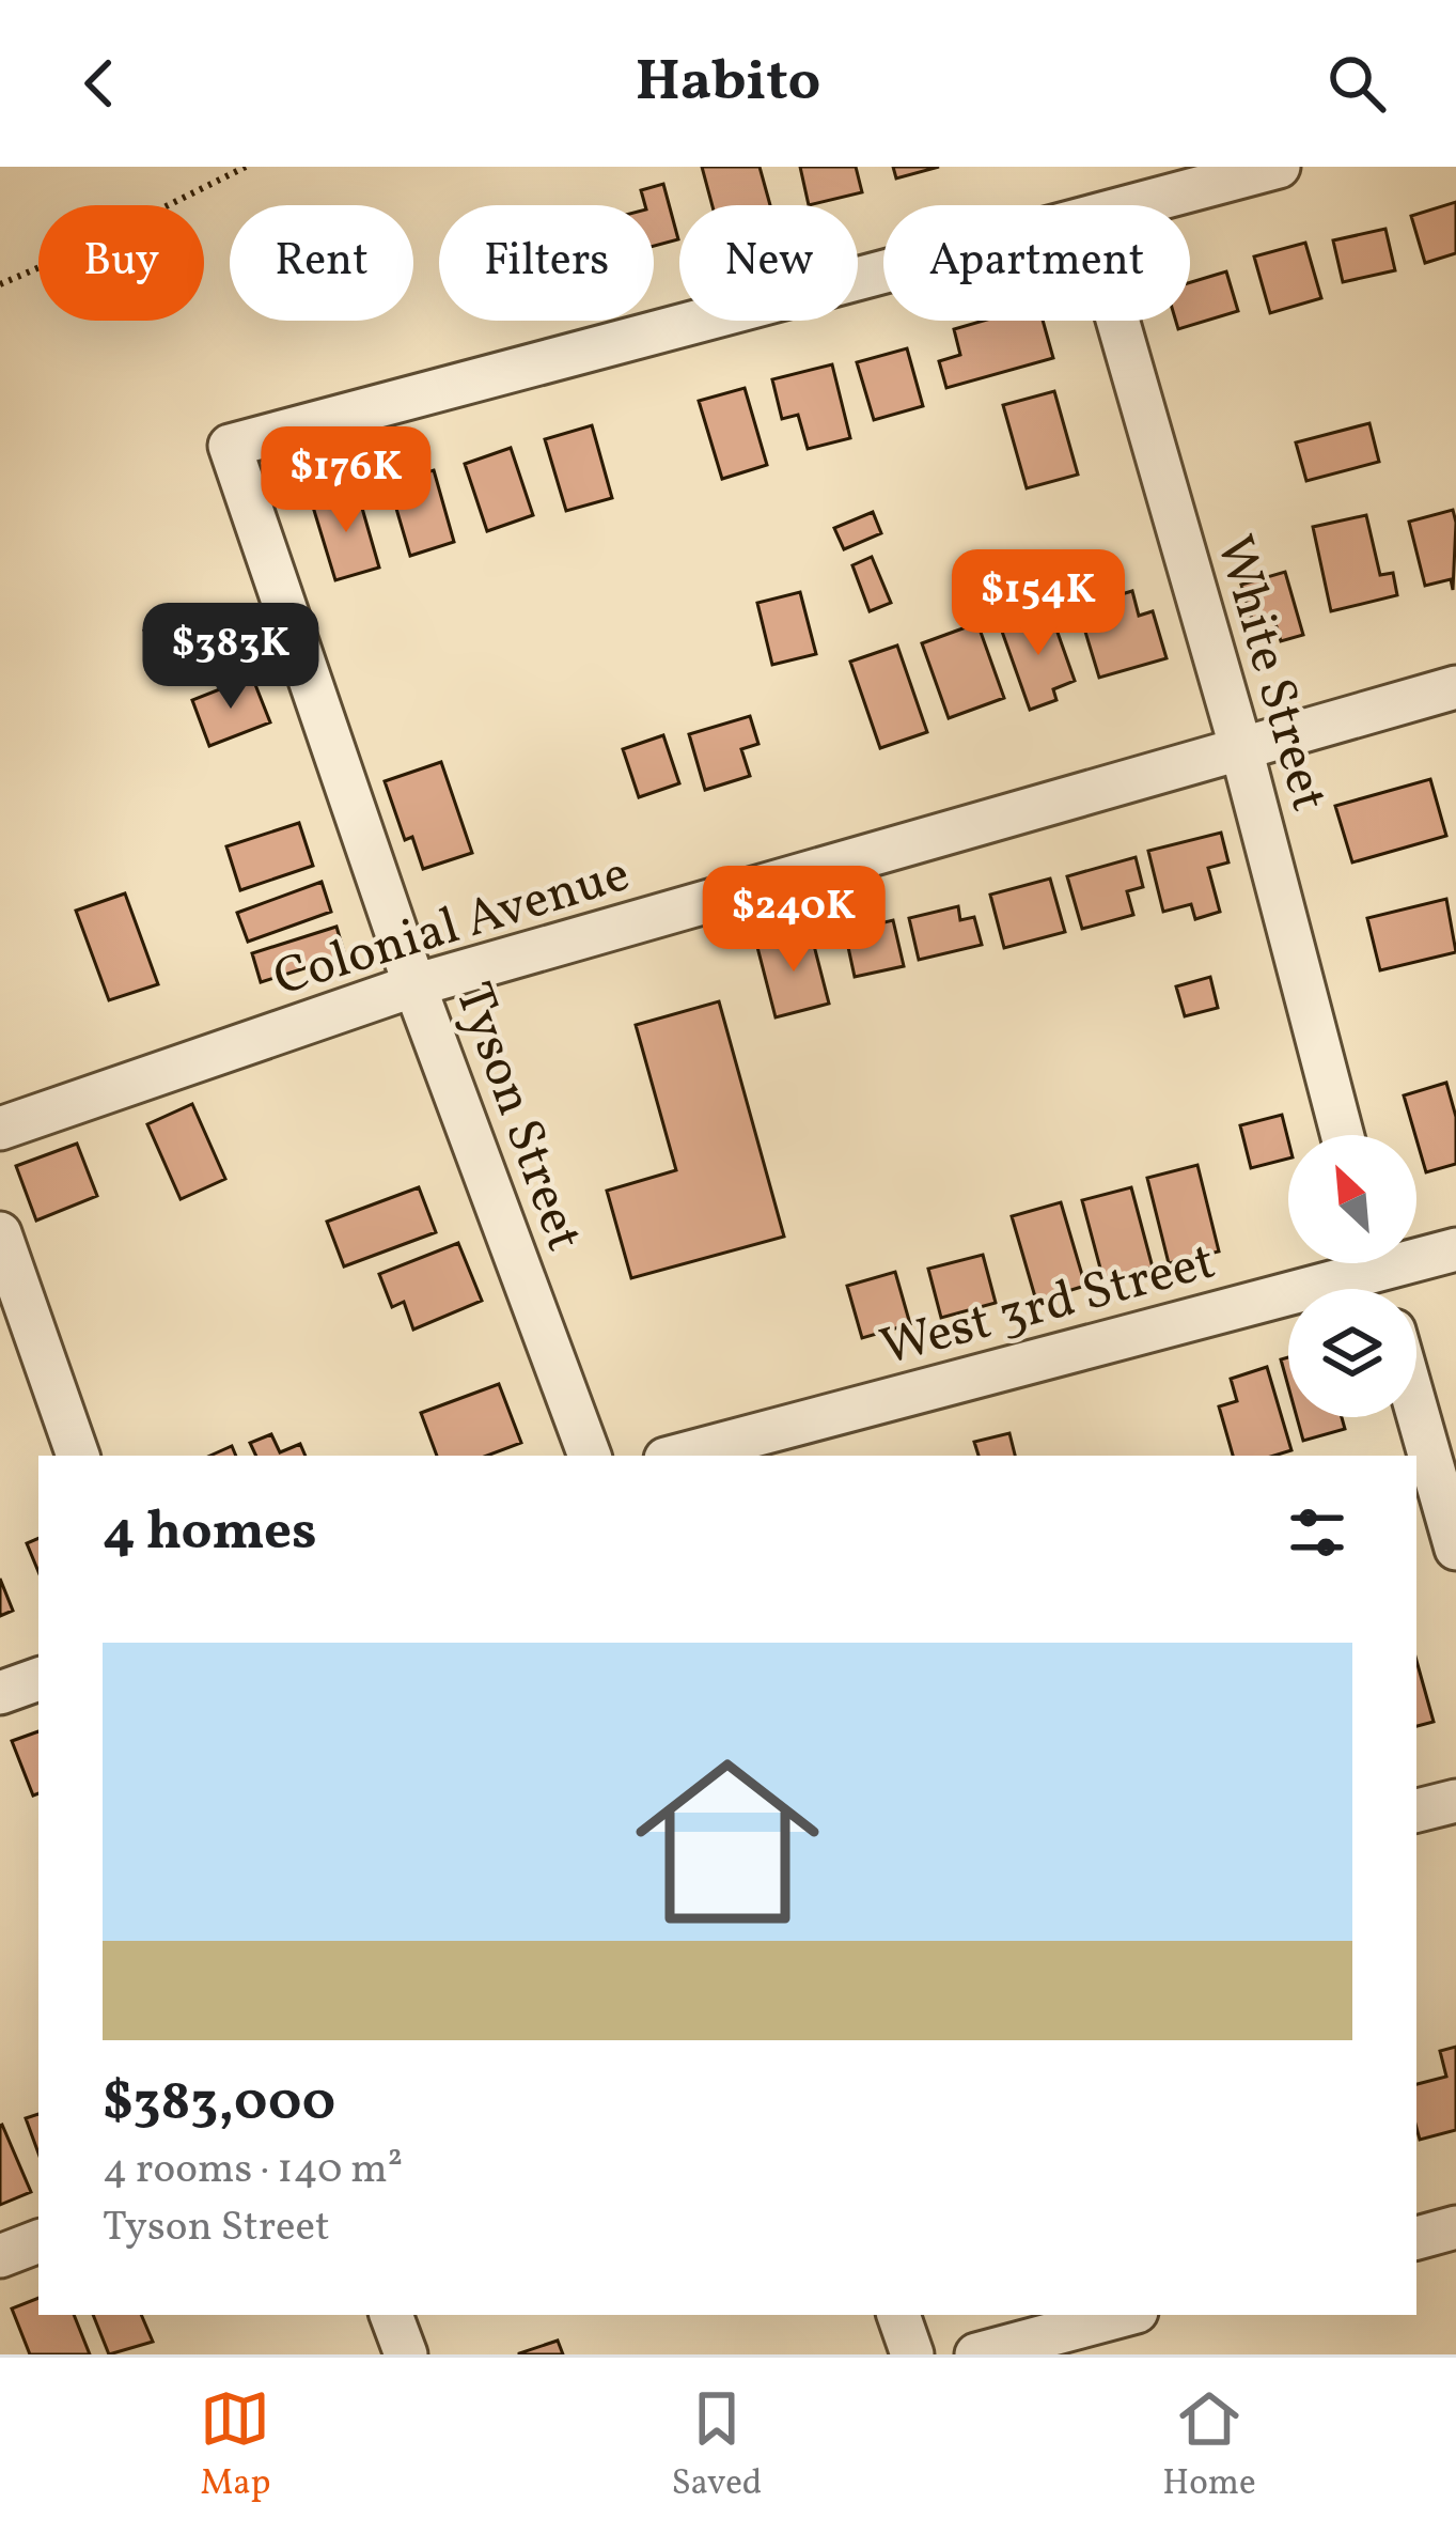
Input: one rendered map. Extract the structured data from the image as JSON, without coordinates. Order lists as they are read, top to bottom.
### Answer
{
  "streets": {
    "street": [
      "White Street",
      "Colonial Avenue",
      "Tyson Street",
      "West 3rd Street"
    ]
  },
  "crossings": [
    ["White Street", "Colonial Avenue"],
    ["Colonial Avenue", "Tyson Street"]
  ],
  "north": "top left",
  "page": {
    "header": "Habito",
    "chip": [
      "Buy",
      "Rent",
      "Filters",
      "New",
      "Apartment"
    ],
    "price": [
      "$176K",
      "$154K",
      "$383K",
      "$240K"
    ],
    "heading": "4 homes",
    "list": [
      {
        "name": "$383,000",
        "note": "4 rooms · 140 m² · Tyson Street"
      }
    ],
    "tabs": ["Map", "Saved", "Home"]
  }
}
